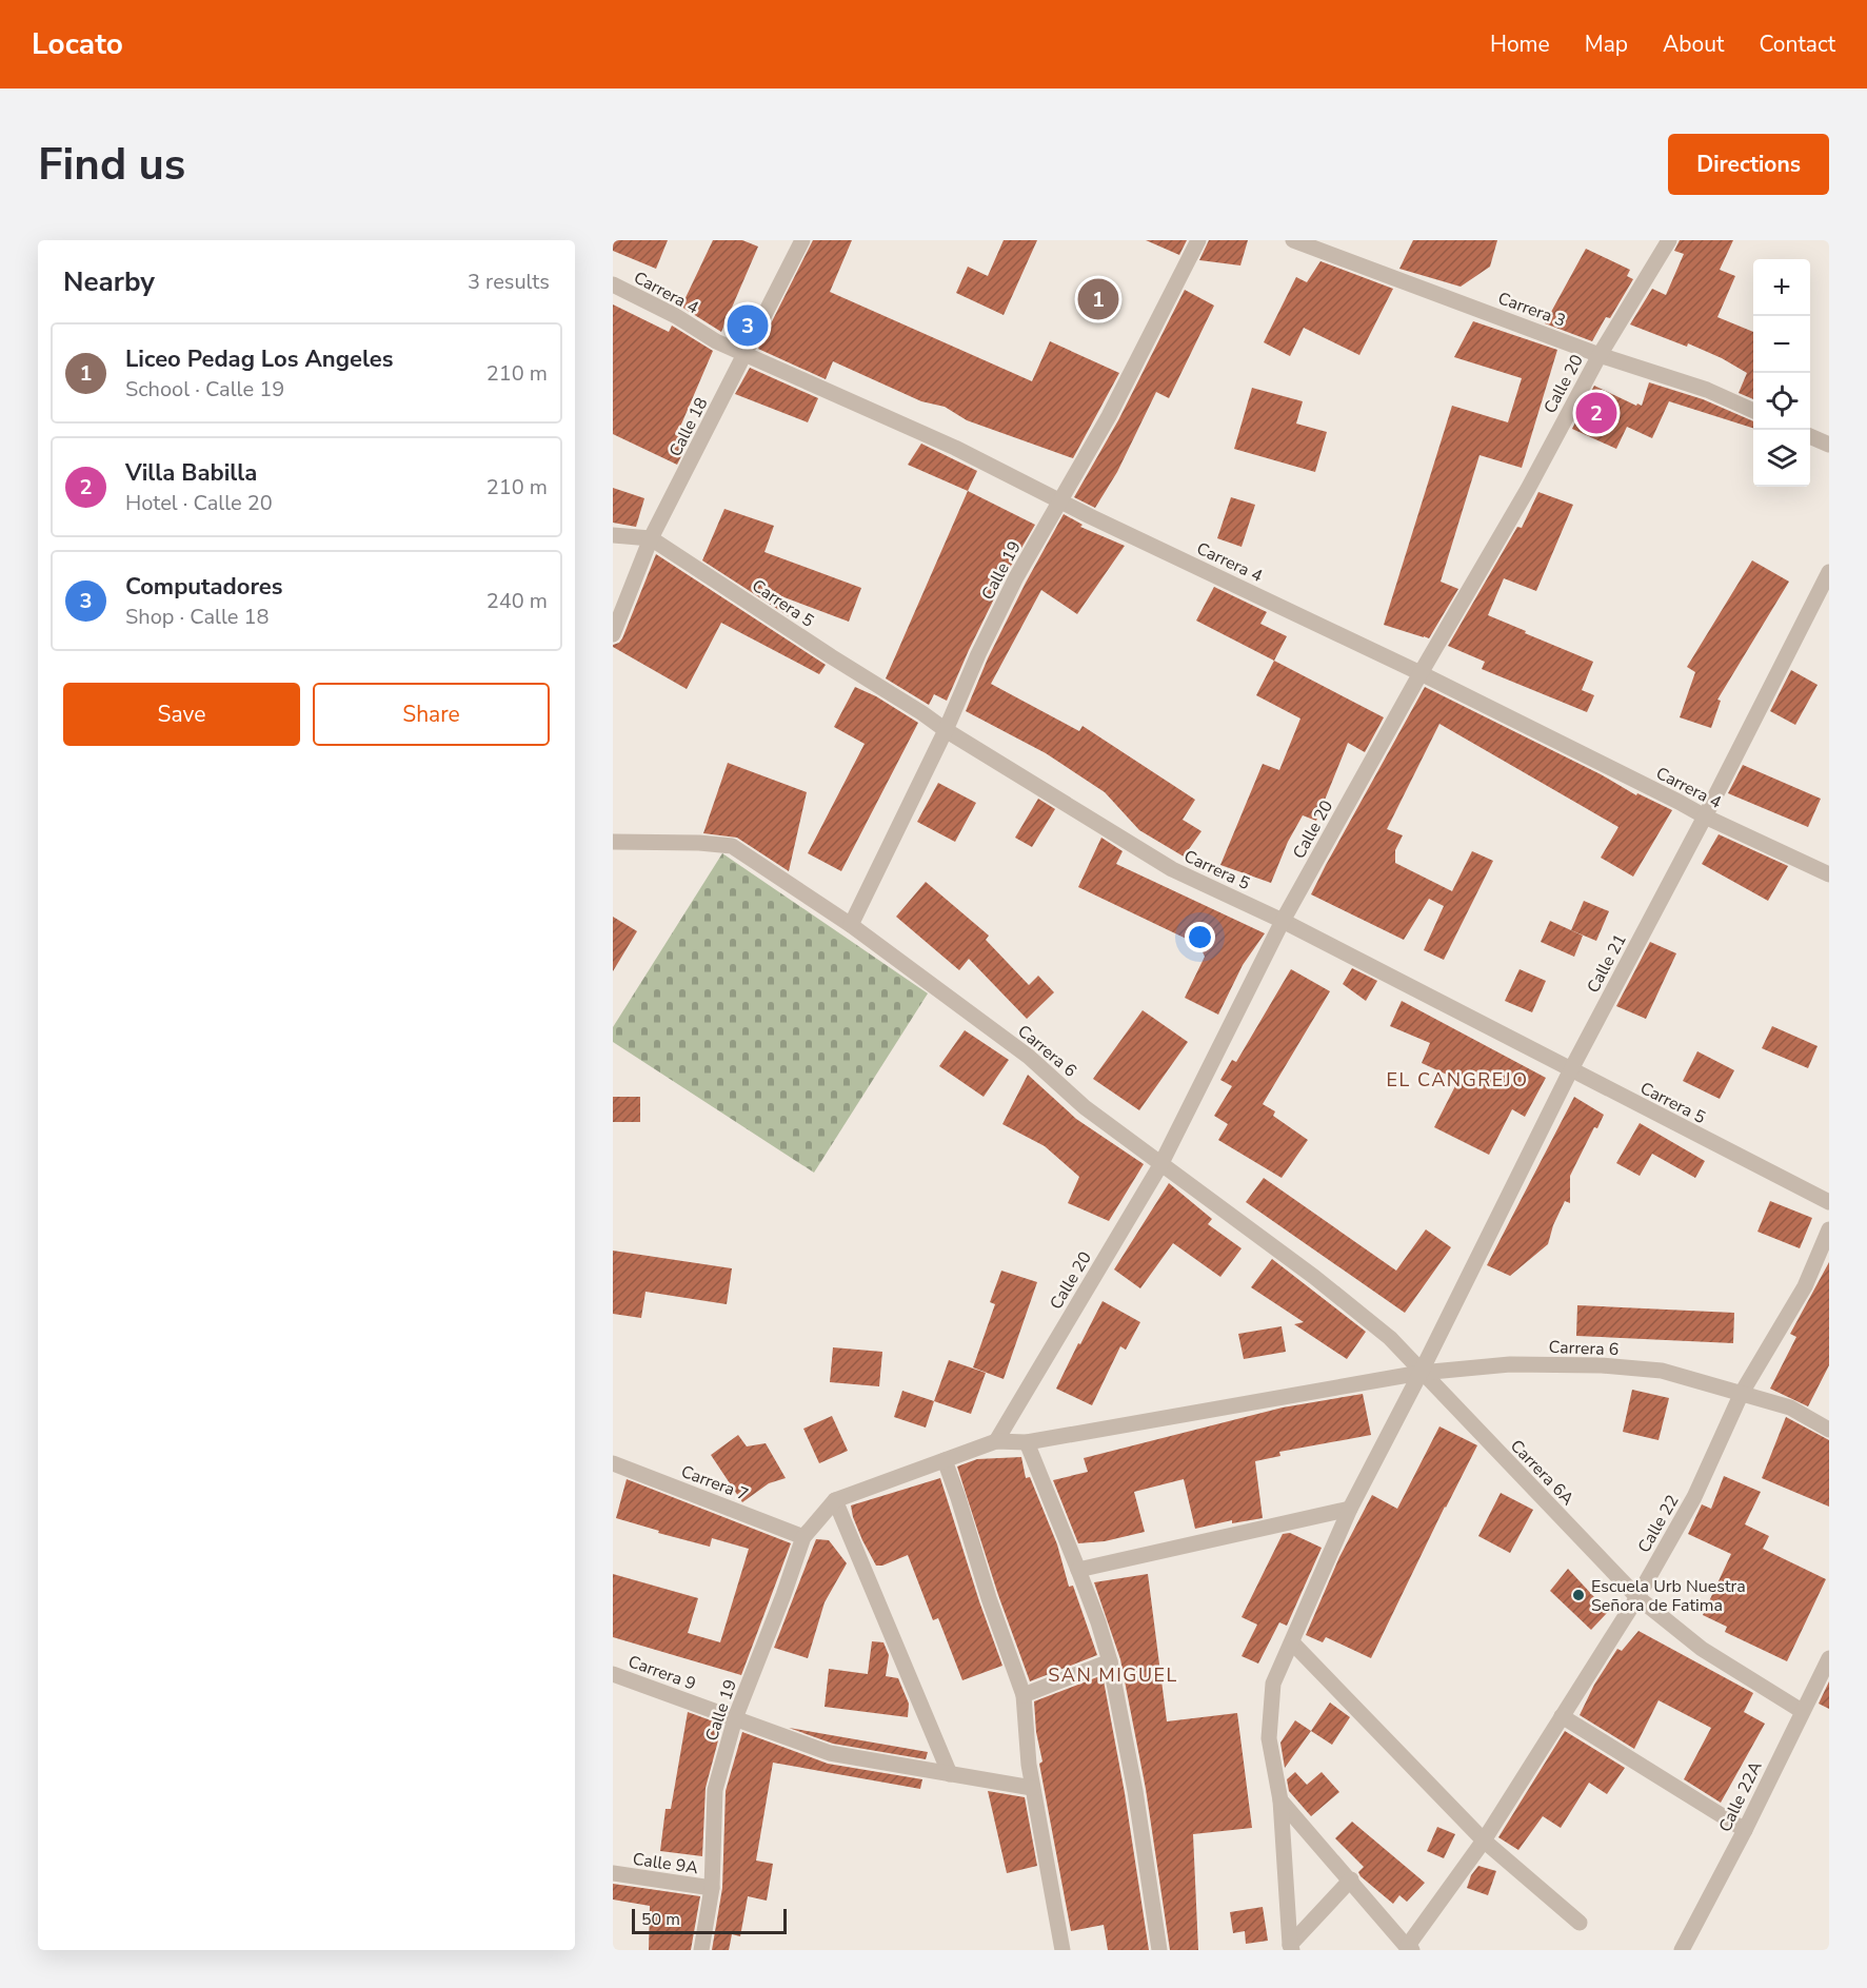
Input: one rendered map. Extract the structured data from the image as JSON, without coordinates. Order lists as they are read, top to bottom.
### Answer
{
  "streets": {
    "street": [
      "Carrera 4",
      "Carrera 3",
      "Calle 20",
      "Calle 18",
      "Calle 19",
      "Carrera 5",
      "Calle 21",
      "Carrera 6",
      "Carrera 6A",
      "Carrera 7",
      "Calle 22",
      "Carrera 9",
      "Calle 22A",
      "Calle 9A"
    ]
  },
  "crossings": [
    ["Carrera 4", "Calle 20"],
    ["Carrera 4", "Calle 18"],
    ["Carrera 4", "Calle 19"],
    ["Carrera 4", "Calle 21"],
    ["Carrera 3", "Calle 20"],
    ["Calle 20", "Carrera 5"],
    ["Calle 20", "Carrera 6"],
    ["Calle 18", "Carrera 5"],
    ["Calle 19", "Carrera 5"],
    ["Calle 19", "Carrera 6"],
    ["Calle 19", "Carrera 7"],
    ["Calle 19", "Carrera 9"],
    ["Calle 19", "Calle 9A"],
    ["Carrera 5", "Calle 21"],
    ["Calle 21", "Carrera 6"],
    ["Calle 21", "Carrera 6A"],
    ["Carrera 6", "Carrera 6A"],
    ["Carrera 6", "Calle 22"],
    ["Carrera 6A", "Calle 22"],
    ["Carrera 6A", "Calle 22A"]
  ],
  "districts": ["EL CANGREJO", "SAN MIGUEL"],
  "places": ["Escuela Urb Nuestra Señora de Fatima"],
  "scale_bar": "50 m",
  "page": {
    "header": "Locato",
    "nav": [
      "Home",
      "Map",
      "About",
      "Contact"
    ],
    "buttons": [
      "Directions",
      ["Save", "Share"]
    ],
    "title": "Find us",
    "heading": ["Nearby", "3 results"],
    "map_buttons": ["+", "−"],
    "pins": ["1", "3", "2"],
    "list": [
      {
        "mark": "1",
        "name": "Liceo Pedag Los Angeles",
        "note": "School · Calle 19",
        "value": "210 m"
      },
      {
        "mark": "2",
        "name": "Villa Babilla",
        "note": "Hotel · Calle 20",
        "value": "210 m"
      },
      {
        "mark": "3",
        "name": "Computadores",
        "note": "Shop · Calle 18",
        "value": "240 m"
      }
    ],
    "scale": "50 m"
  }
}
